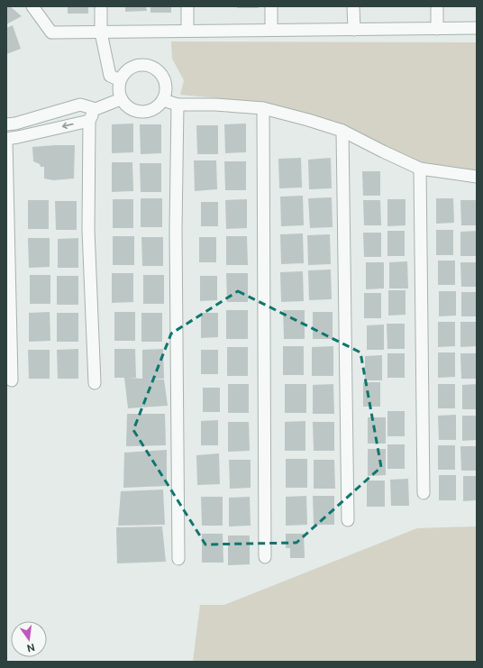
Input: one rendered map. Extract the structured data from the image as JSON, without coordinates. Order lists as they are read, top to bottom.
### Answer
{
  "north": "bottom"
}
